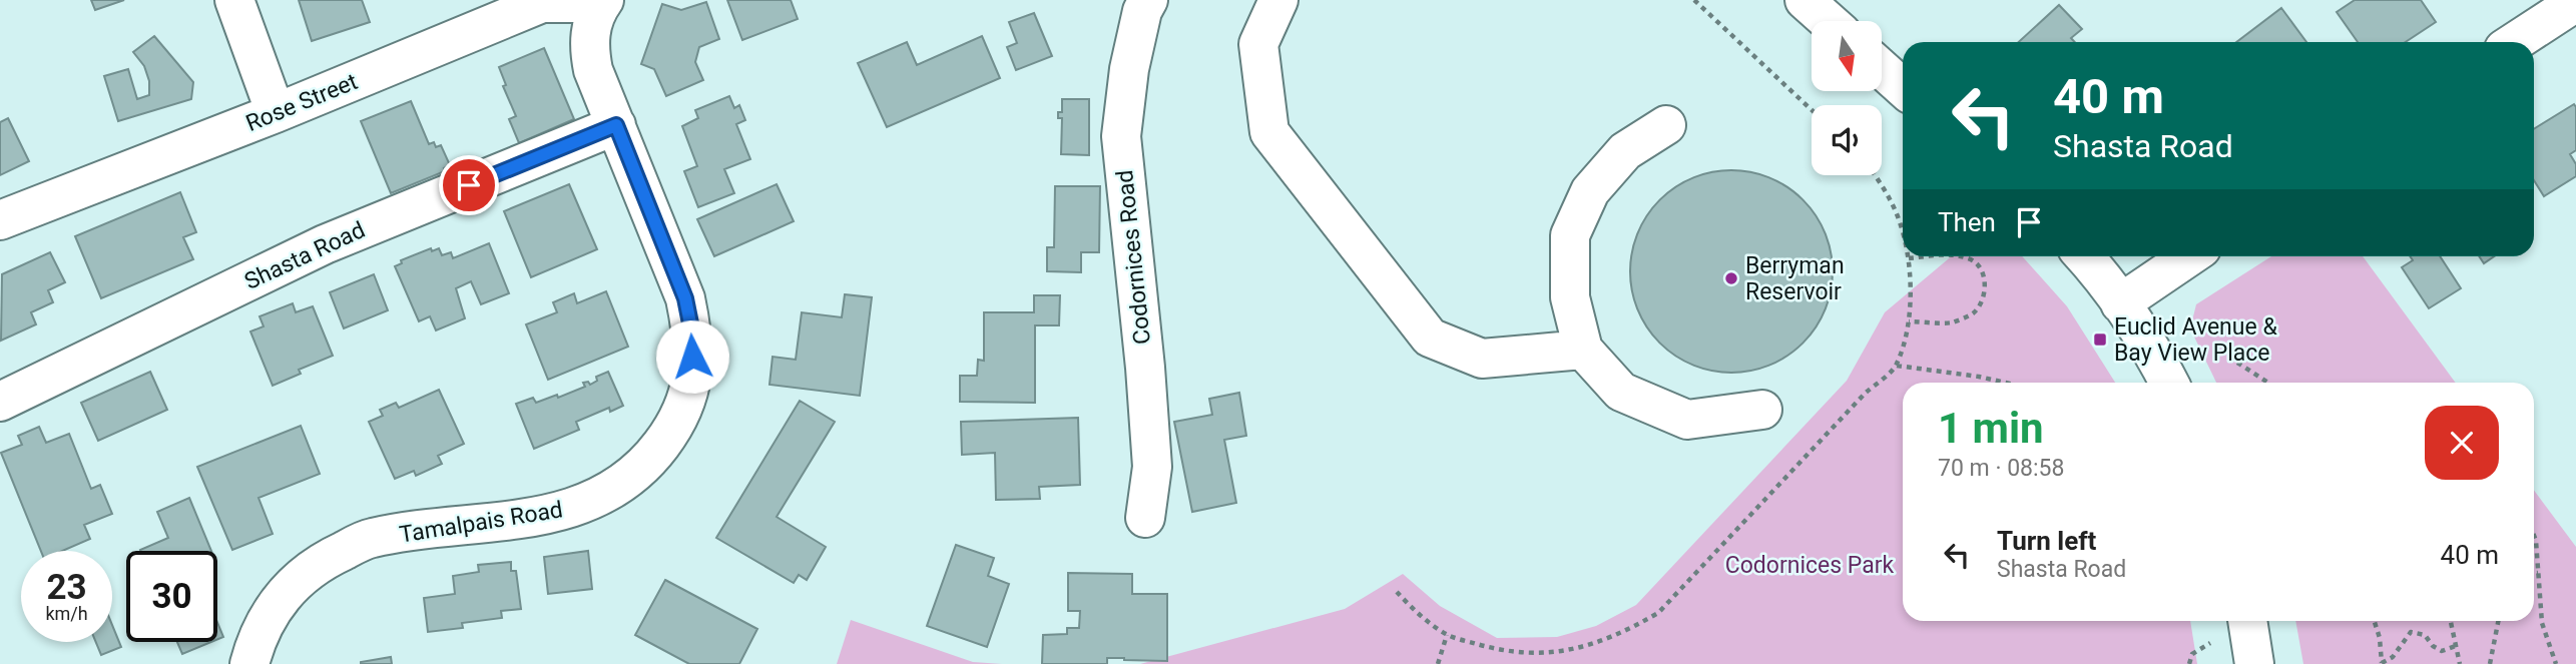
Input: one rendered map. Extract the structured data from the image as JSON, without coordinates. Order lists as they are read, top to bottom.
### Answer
{
  "streets": {
    "street": [
      "Rose Street",
      "Shasta Road",
      "Codornices Road",
      "Tamalpais Road"
    ]
  },
  "crossings": [
    ["Rose Street", "Tamalpais Road"],
    ["Shasta Road", "Tamalpais Road"]
  ],
  "parks": ["Codornices Park"],
  "places": {
    "other": ["Berryman Reservoir"],
    "transit": ["Euclid Avenue & Bay View Place"]
  },
  "north": "bottom",
  "page": {
    "turn": ["40 m", "Shasta Road"],
    "then": "Then",
    "heading": ["1 min", "70 m · 08:58"],
    "list": [
      {
        "name": "Turn left",
        "note": "Shasta Road",
        "value": "40 m"
      }
    ],
    "speed": "23 km/h",
    "limit": "30"
  }
}
